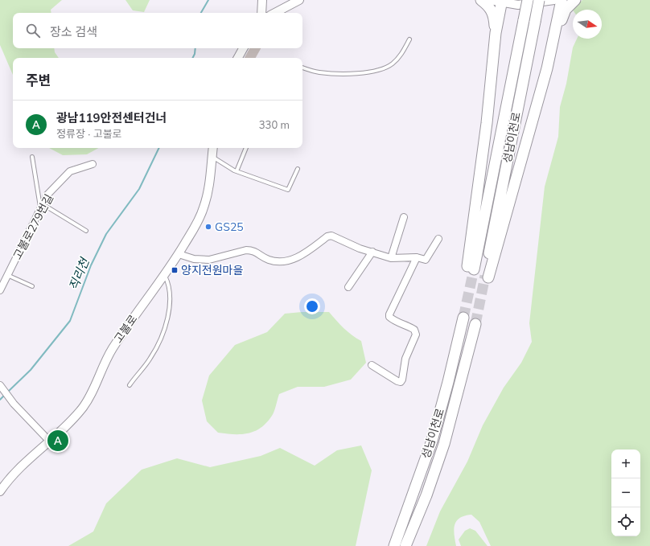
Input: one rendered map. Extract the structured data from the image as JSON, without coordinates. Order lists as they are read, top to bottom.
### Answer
{
  "streets": {
    "highway": ["성남이천로"],
    "street": ["고불로279번길", "고불로"]
  },
  "water": ["직리천"],
  "places": {
    "other": ["GS25"],
    "transit": ["양지전원마을"]
  },
  "north": "right",
  "page": {
    "search": "장소 검색",
    "heading": "주변",
    "list": [
      {
        "mark": "A",
        "name": "광남119안전센터건너",
        "note": "정류장 · 고불로",
        "value": "330 m"
      }
    ],
    "pins": "A",
    "map_buttons": ["+", "−"]
  }
}
